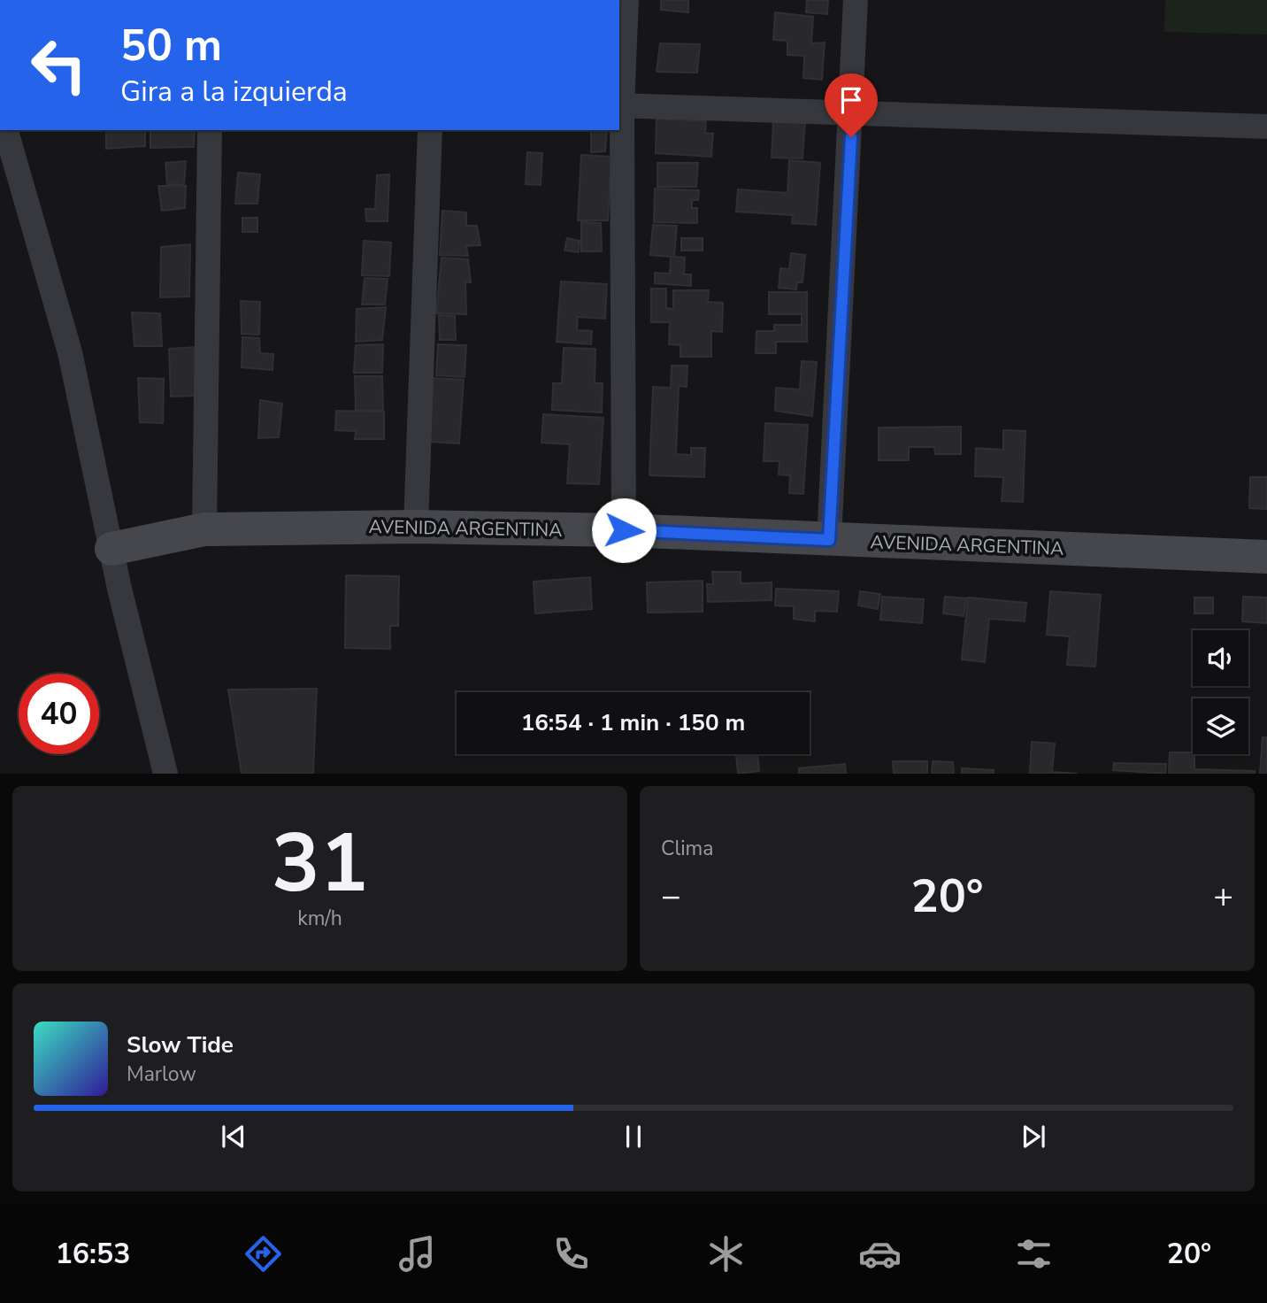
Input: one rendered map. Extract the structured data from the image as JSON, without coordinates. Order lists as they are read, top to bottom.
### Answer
{
  "streets": {
    "street": ["AVENIDA ARGENTINA"]
  },
  "page": {
    "turn": ["50 m", "Gira a la izquierda"],
    "limit": "40",
    "trip": "16:54 · 1 min · 150 m",
    "tile": [
      ["31", "km/h"],
      "Clima"
    ],
    "heat": ["−", "20°", "+"],
    "song": ["Slow Tide", "Marlow"],
    "tabs": ["16:53", "20°"]
  }
}
